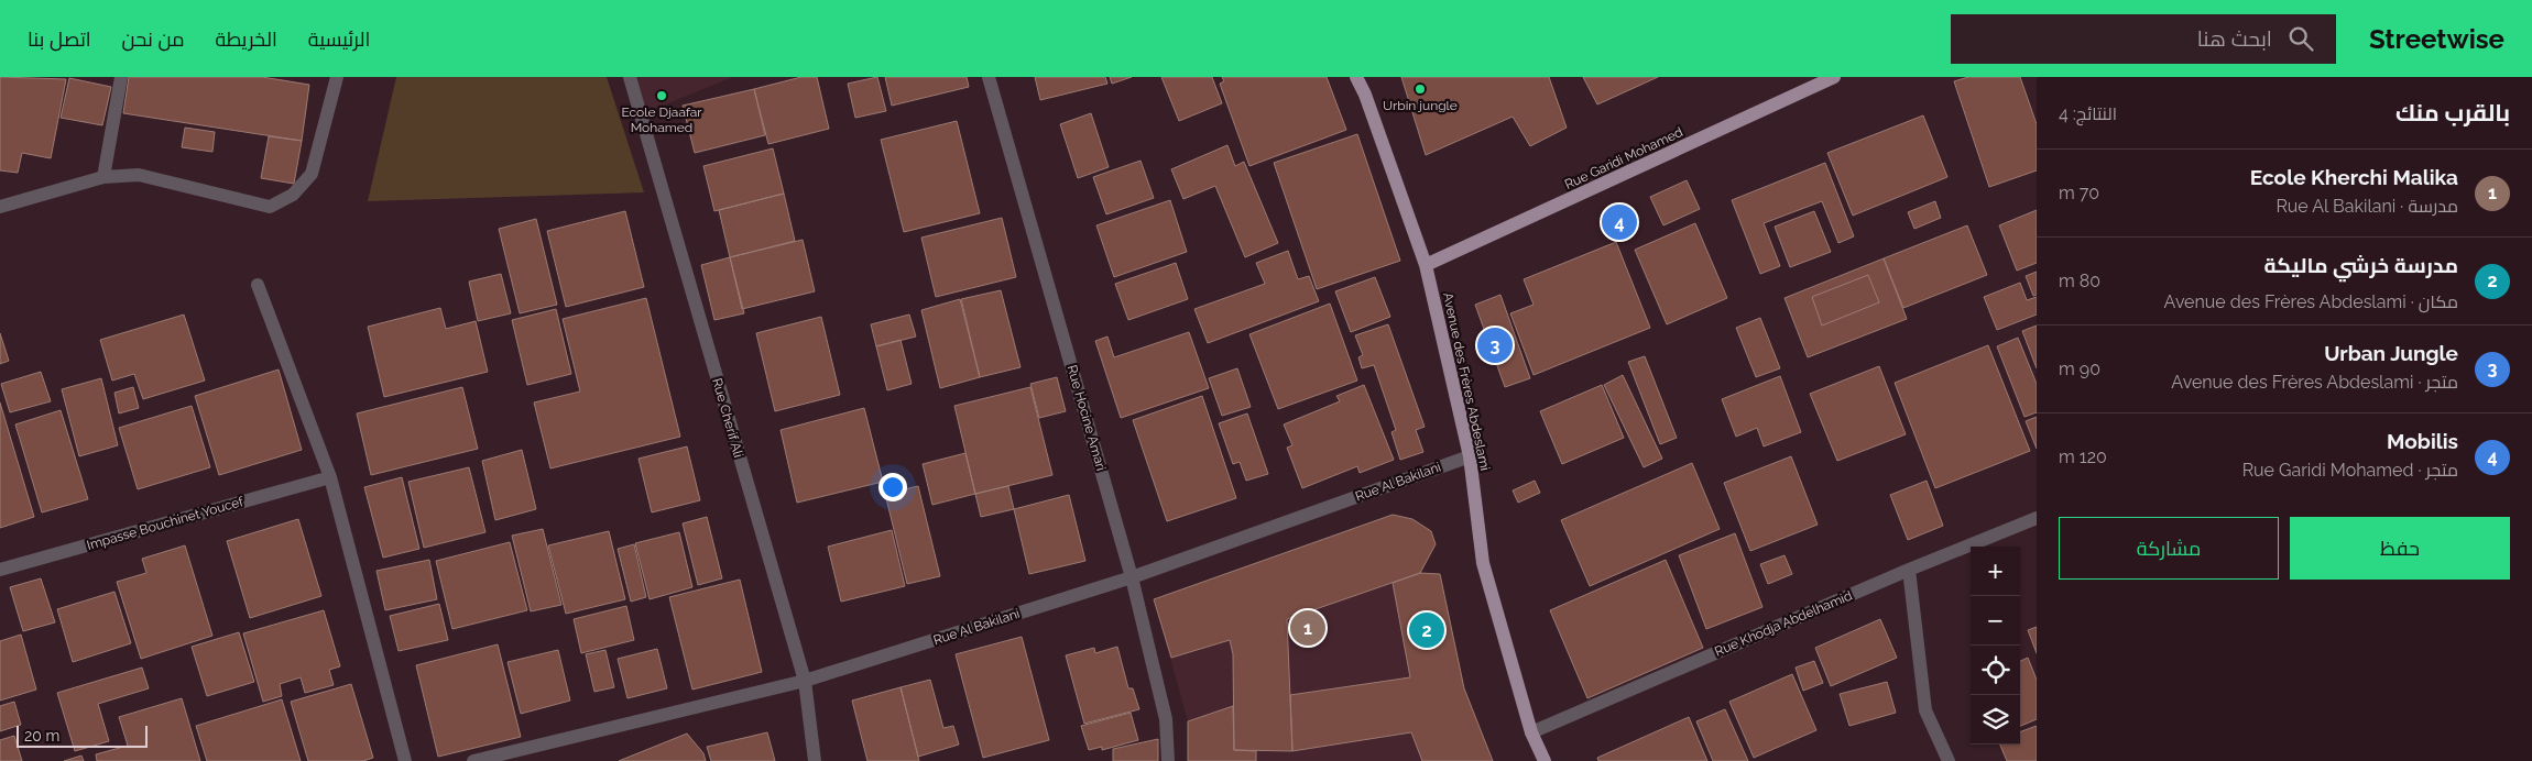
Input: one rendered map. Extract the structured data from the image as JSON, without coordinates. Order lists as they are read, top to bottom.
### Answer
{
  "streets": {
    "main road": ["Rue Garidi Mohamed", "Avenue des Frères Abdeslami"],
    "street": [
      "Rue Cherif Ali",
      "Rue Hocine Amari",
      "Rue Al Bakilani",
      "Impasse Bouchinet Youcef",
      "Rue Khodja Abdelhamid"
    ]
  },
  "crossings": [
    ["Rue Garidi Mohamed", "Avenue des Frères Abdeslami"],
    ["Avenue des Frères Abdeslami", "Rue Al Bakilani"],
    ["Avenue des Frères Abdeslami", "Rue Khodja Abdelhamid"],
    ["Rue Cherif Ali", "Rue Al Bakilani"],
    ["Rue Hocine Amari", "Rue Al Bakilani"]
  ],
  "places": ["Urbin jungle", "Ecole Djaafar Mohamed"],
  "scale_bar": "20 m",
  "page": {
    "header": "Streetwise",
    "search": "ابحث هنا",
    "nav": [
      "الرئيسية",
      "الخريطة",
      "من نحن",
      "اتصل بنا"
    ],
    "heading": ["بالقرب منك", "النتائج: 4"],
    "list": [
      {
        "mark": "1",
        "name": "Ecole Kherchi Malika",
        "note": "مدرسة · Rue Al Bakilani",
        "value": "70 m"
      },
      {
        "mark": "2",
        "name": "مدرسة خرشي ماليكة",
        "note": "مكان · Avenue des Frères Abdeslami",
        "value": "80 m"
      },
      {
        "mark": "3",
        "name": "Urban Jungle",
        "note": "متجر · Avenue des Frères Abdeslami",
        "value": "90 m"
      },
      {
        "mark": "4",
        "name": "Mobilis",
        "note": "متجر · Rue Garidi Mohamed",
        "value": "120 m"
      }
    ],
    "pins": [
      "4",
      "3",
      "1",
      "2"
    ],
    "buttons": ["حفظ", "مشاركة"],
    "map_buttons": ["+", "−"],
    "scale": "20 m"
  }
}
